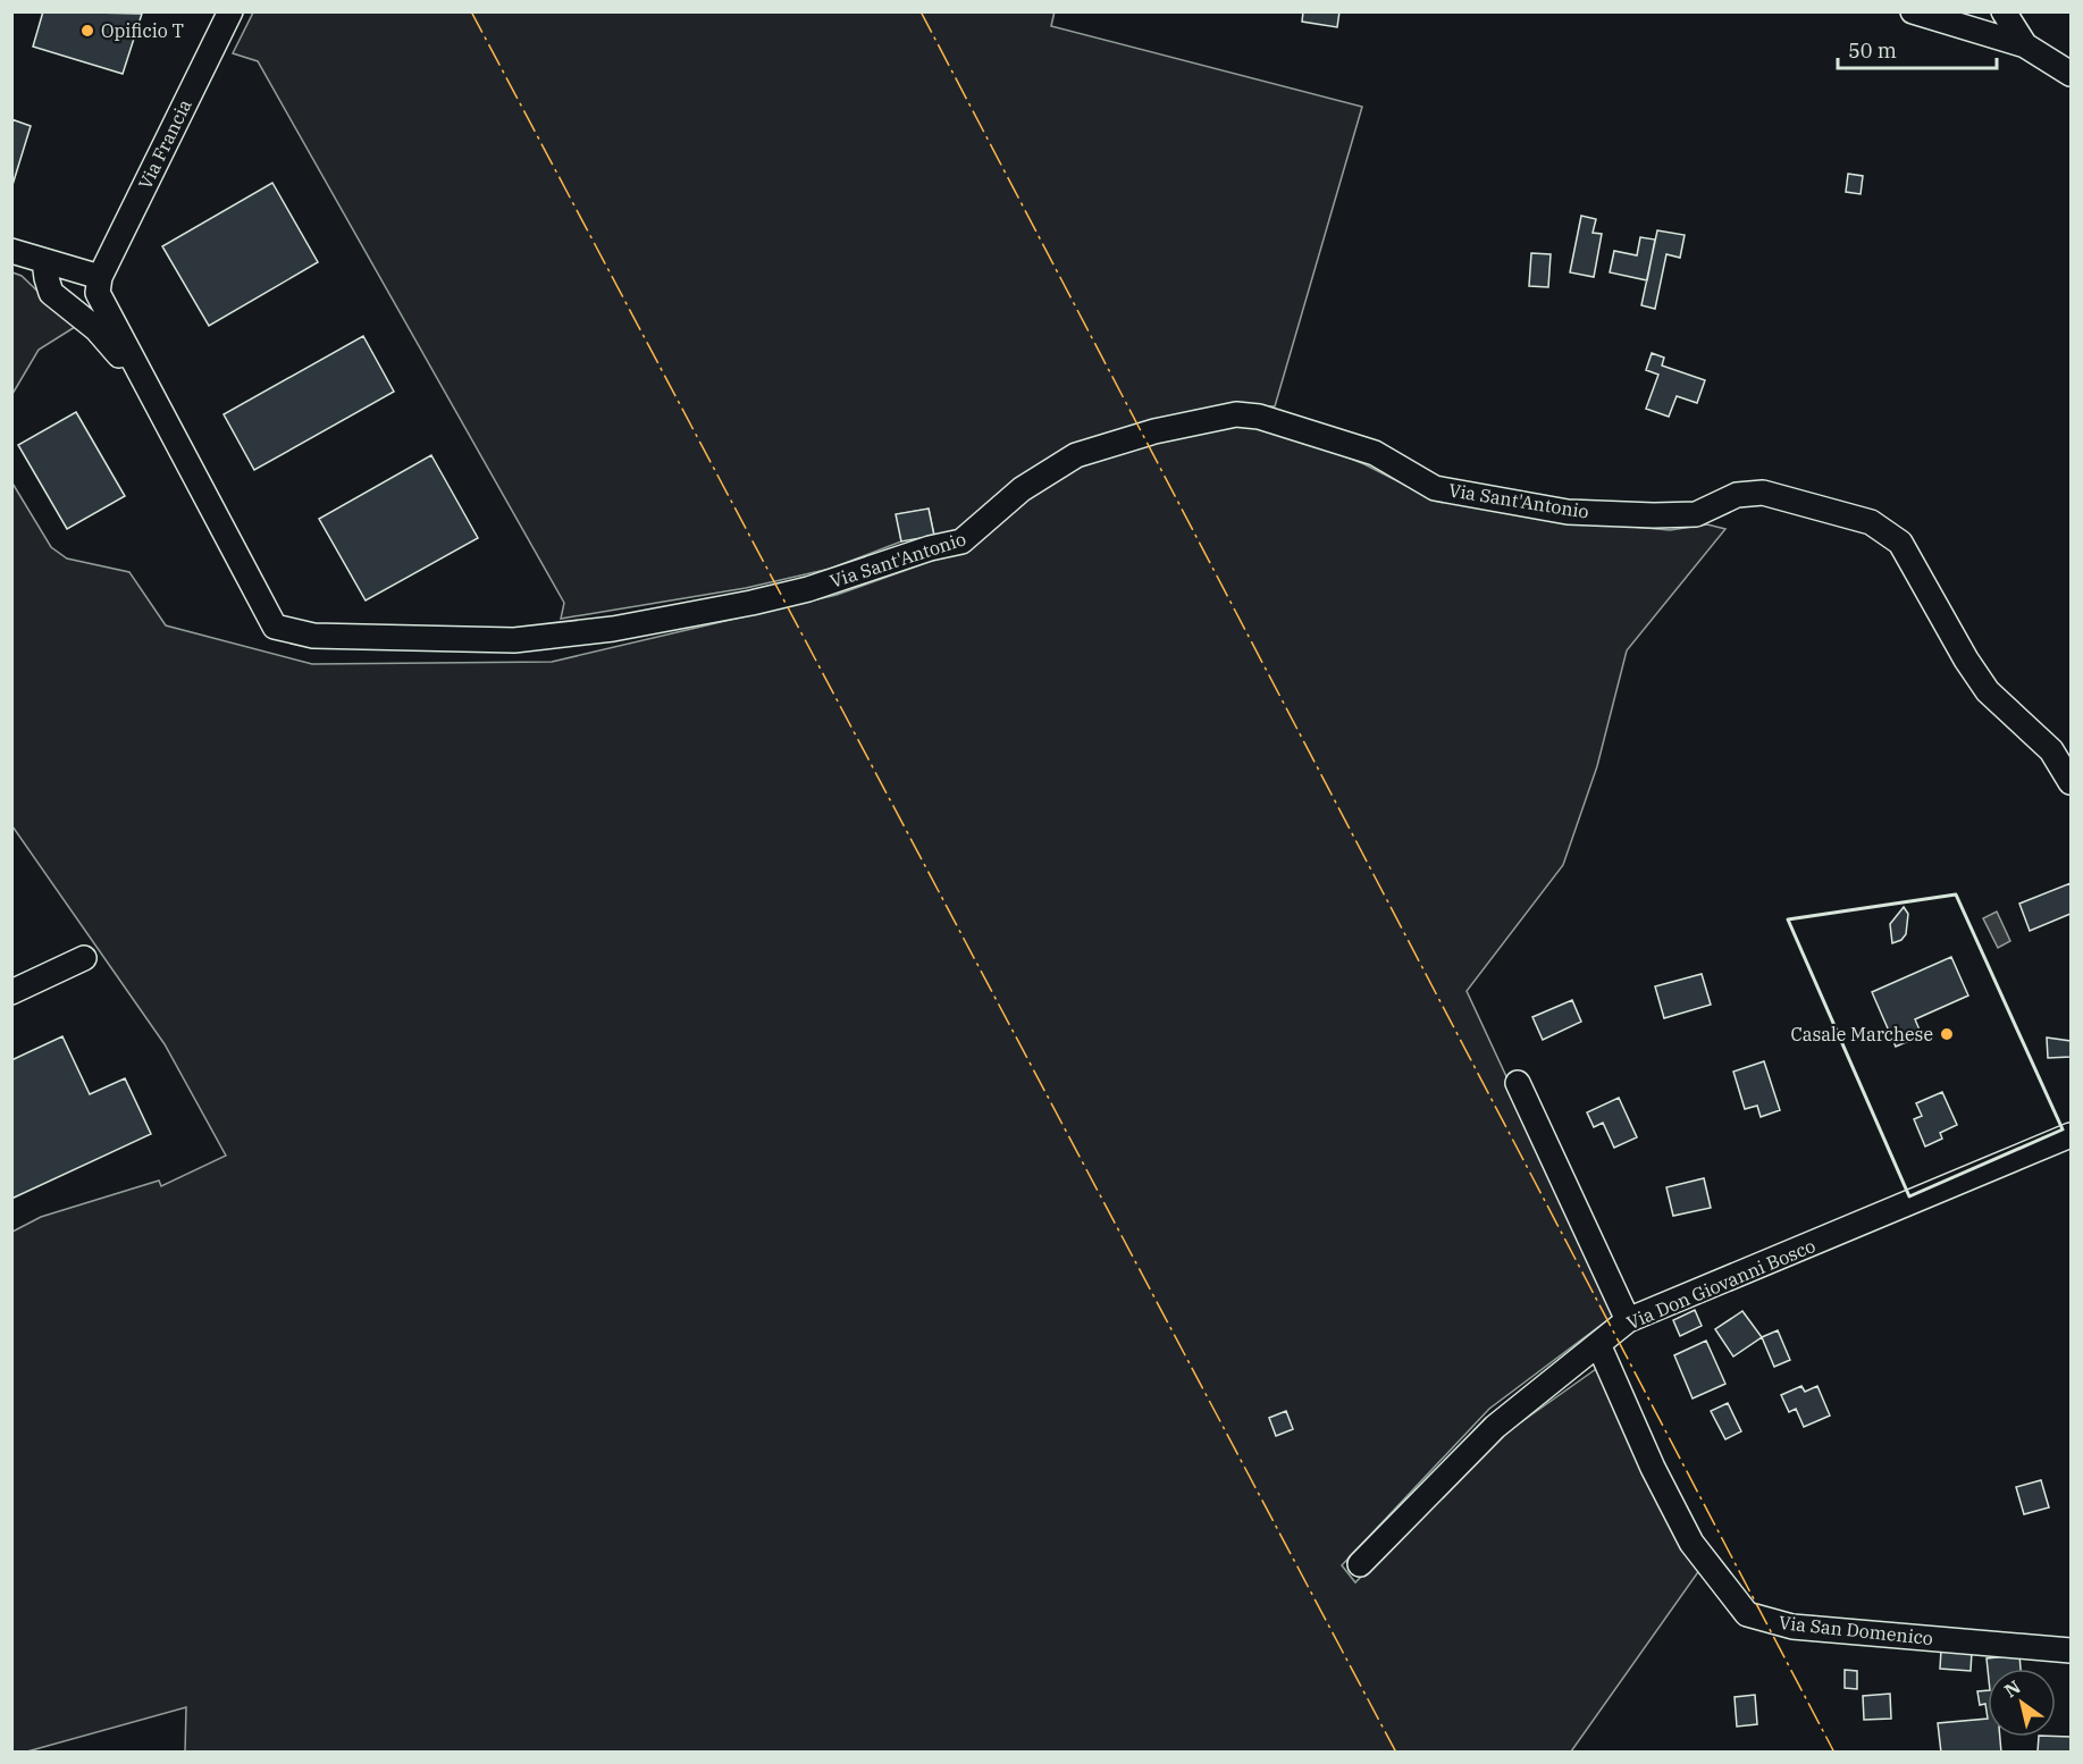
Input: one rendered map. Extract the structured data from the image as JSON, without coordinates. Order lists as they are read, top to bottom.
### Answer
{
  "streets": {
    "street": [
      "Via Francia",
      "Via Sant'Antonio",
      "Via Don Giovanni Bosco",
      "Via San Domenico"
    ]
  },
  "crossings": [
    ["Via Don Giovanni Bosco", "Via San Domenico"]
  ],
  "places": ["Opificio T", "Casale Marchese"],
  "scale_bar": "50 m",
  "north": "top left"
}
